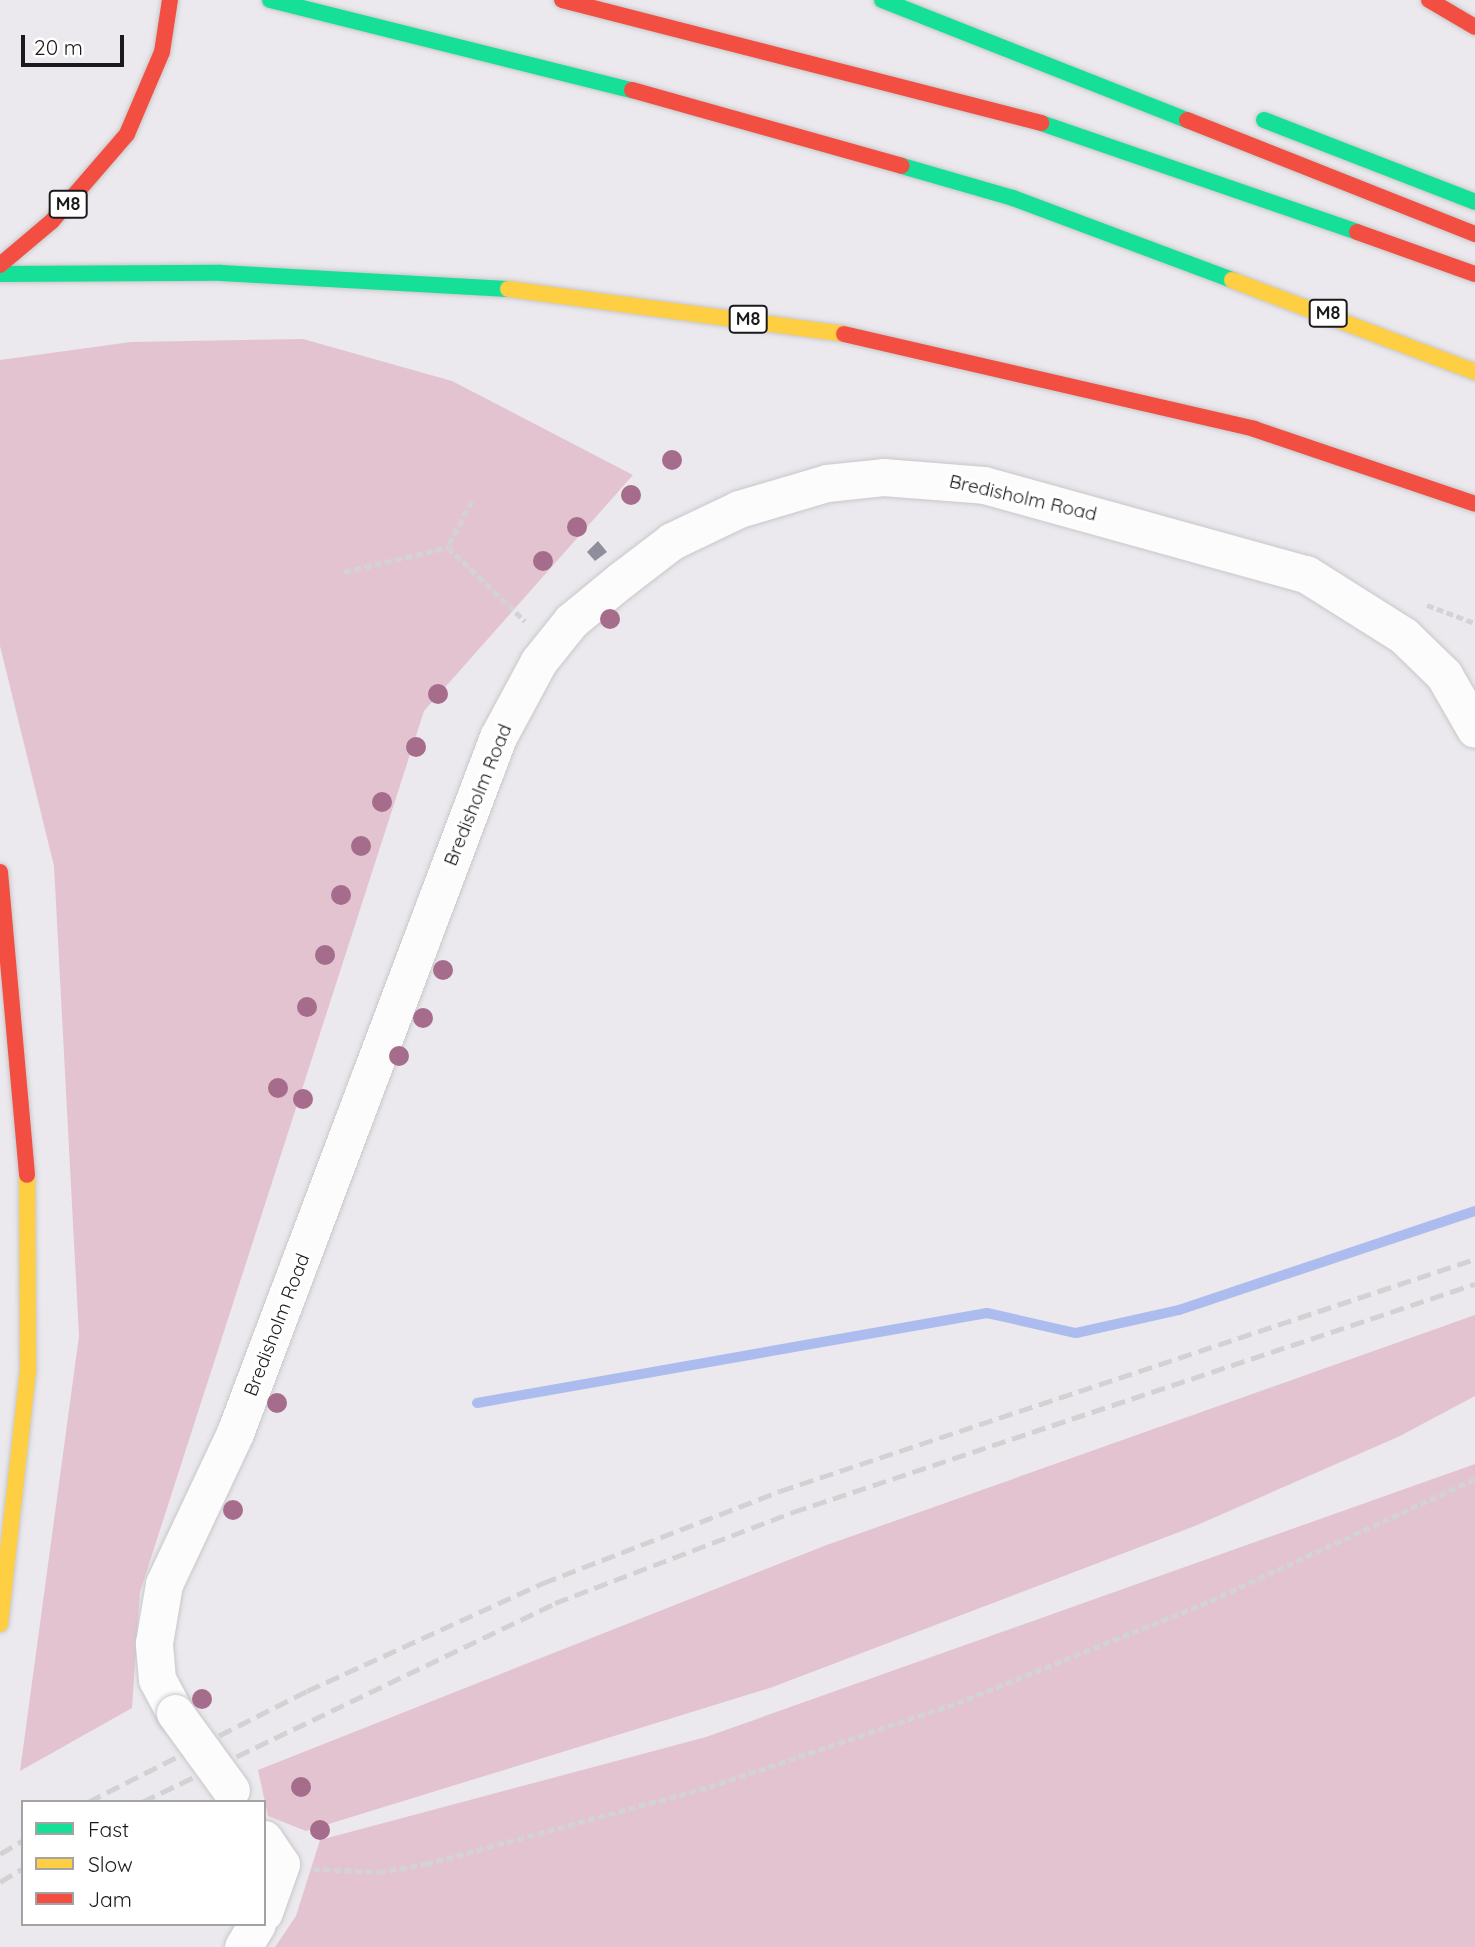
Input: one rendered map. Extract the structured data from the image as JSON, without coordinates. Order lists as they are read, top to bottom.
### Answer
{
  "streets": {
    "highway": ["M8"],
    "street": ["Bredisholm Road"]
  },
  "legend": ["Fast", "Slow", "Jam"],
  "scale_bar": "20 m"
}
